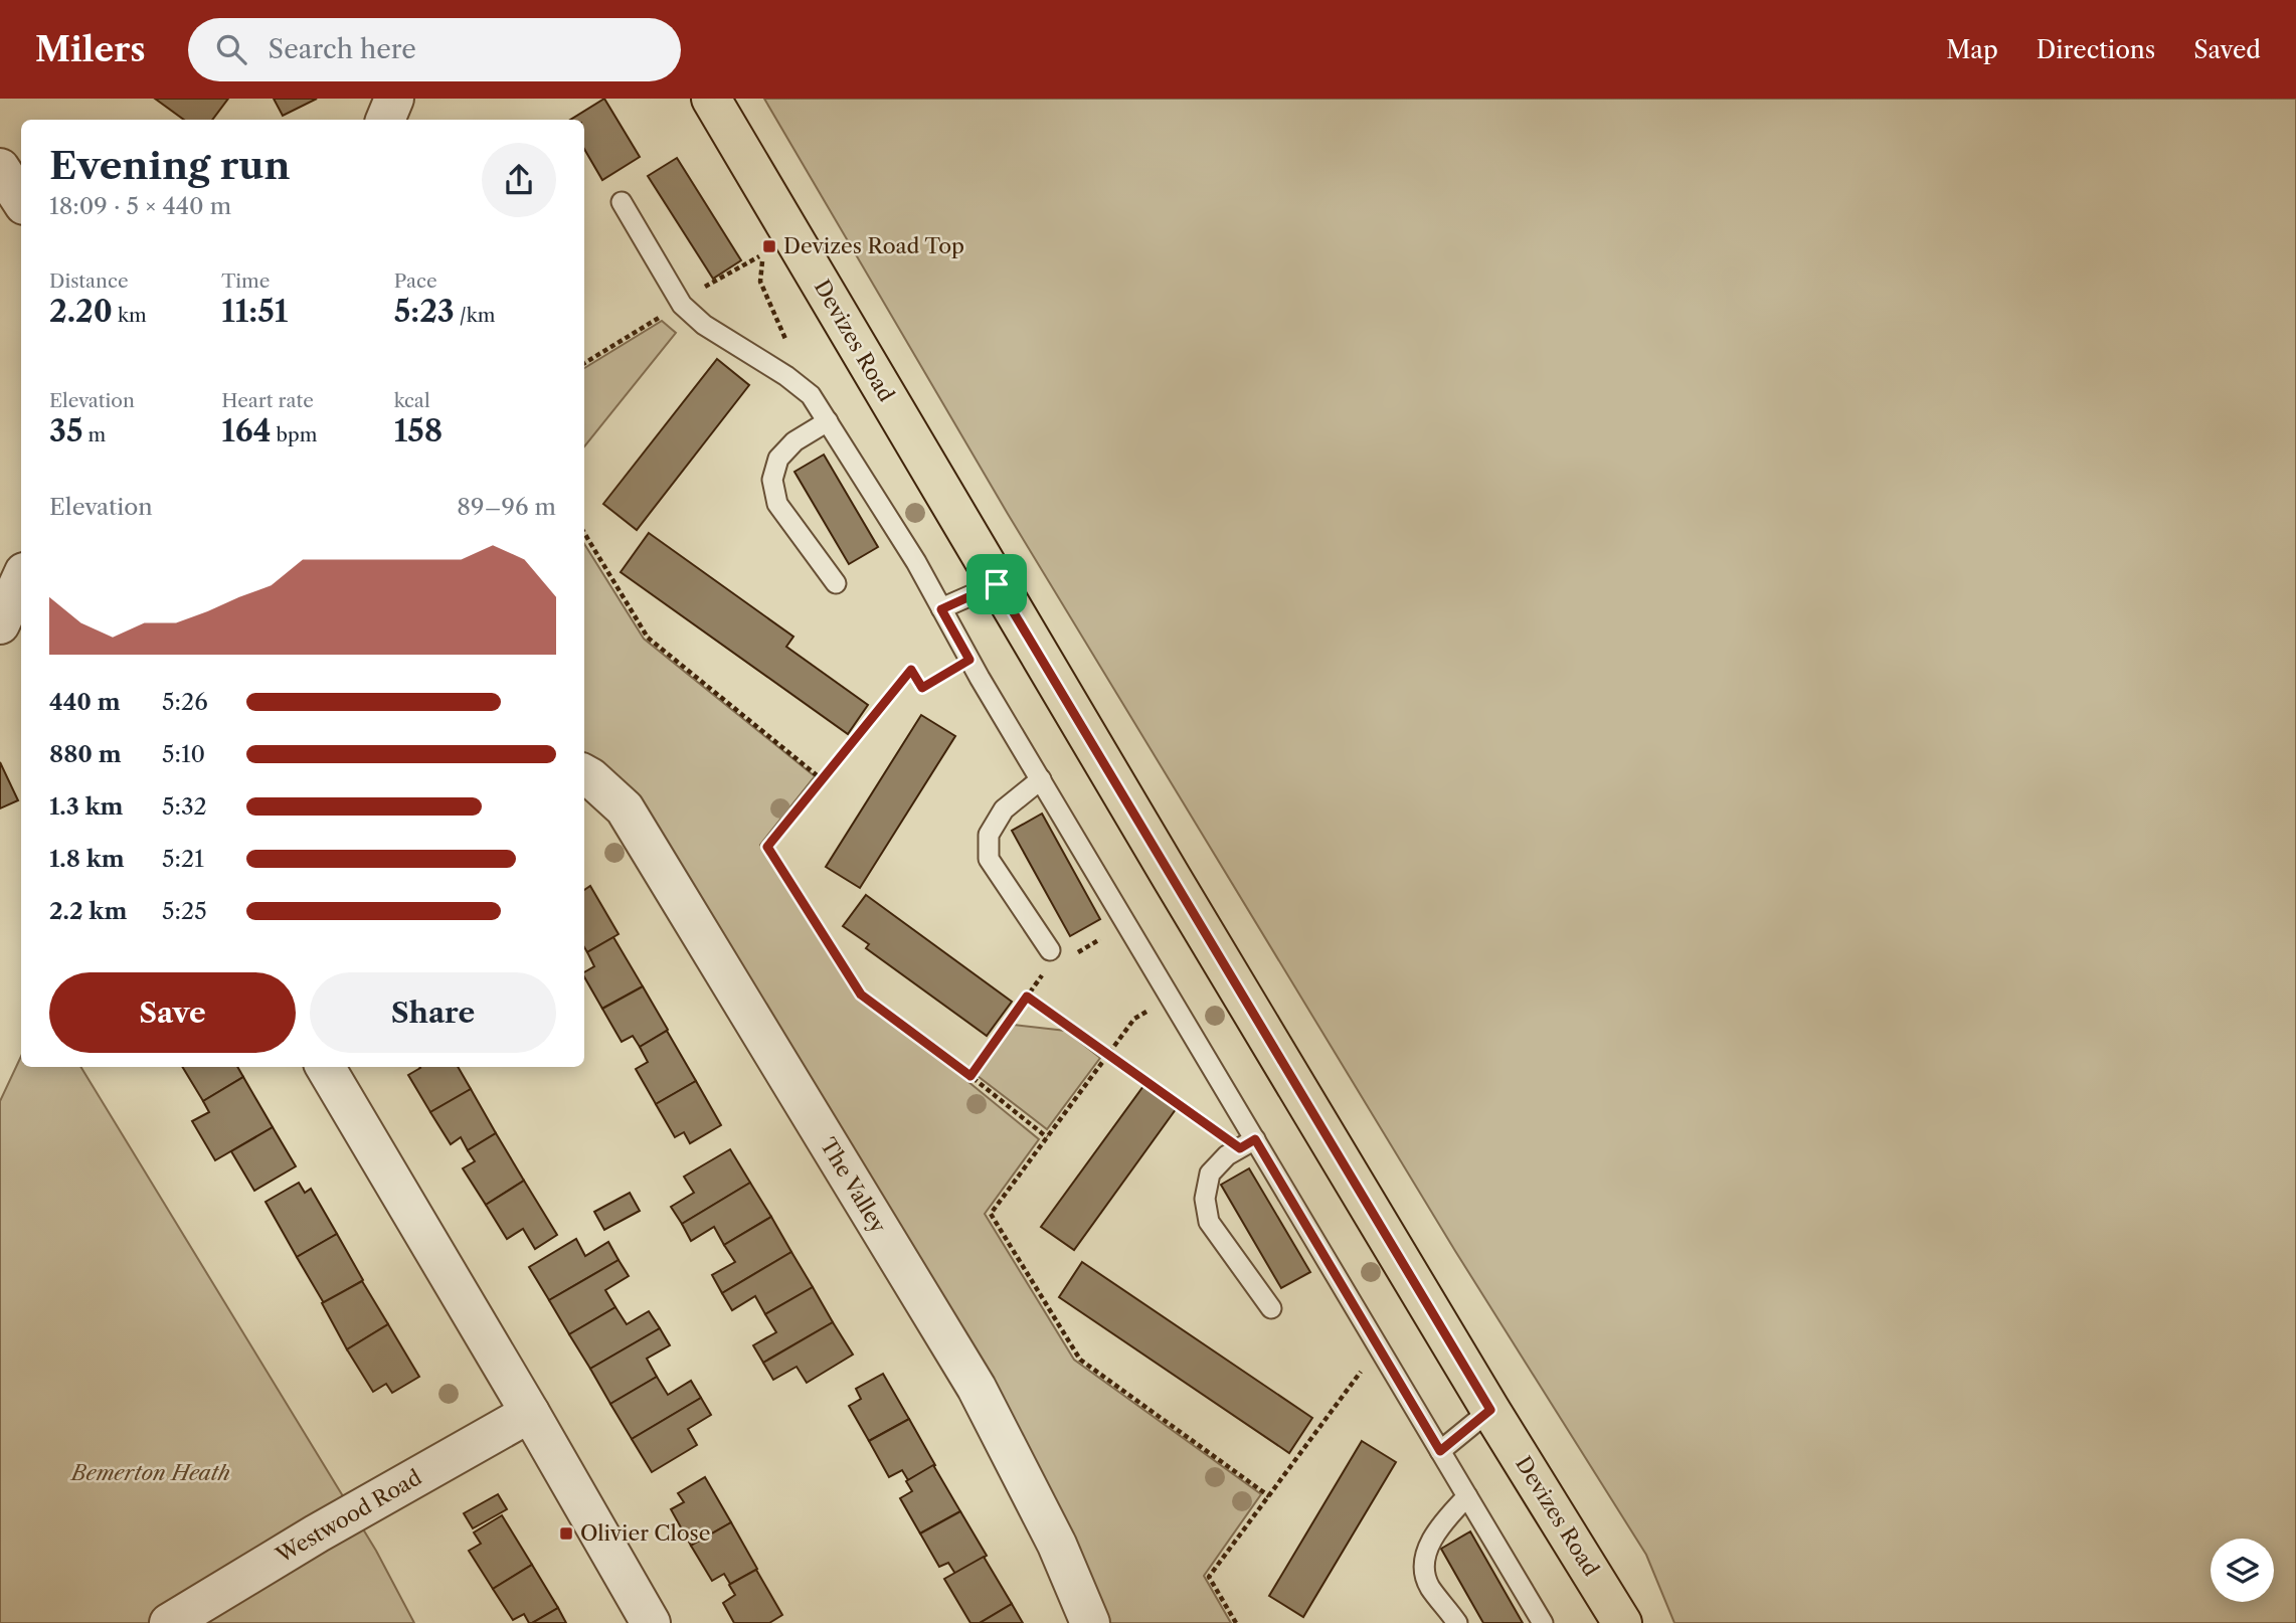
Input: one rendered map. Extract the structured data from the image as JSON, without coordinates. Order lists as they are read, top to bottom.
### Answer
{
  "streets": {
    "main road": ["Devizes Road"],
    "street": ["The Valley", "Westwood Road"]
  },
  "parks": ["Bemerton Heath"],
  "places": {
    "transit": ["Devizes Road Top", "Olivier Close"]
  },
  "page": {
    "header": "Milers",
    "search": "Search here",
    "nav": ["Map", "Directions", "Saved"],
    "heading": ["Evening run", "18:09 · 5 × 440 m"],
    "stats": [
      ["Distance", "2.20 km"],
      ["Time", "11:51"],
      ["Pace", "5:23 /km"],
      ["Elevation", "35 m"],
      ["Heart rate", "164 bpm"],
      ["kcal", "158"]
    ],
    "chart": ["Elevation", "89–96 m"],
    "list": [
      {
        "name": "440 m",
        "note": "5:26"
      },
      {
        "name": "880 m",
        "note": "5:10"
      },
      {
        "name": "1.3 km",
        "note": "5:32"
      },
      {
        "name": "1.8 km",
        "note": "5:21"
      },
      {
        "name": "2.2 km",
        "note": "5:25"
      }
    ],
    "buttons": ["Save", "Share"]
  }
}
